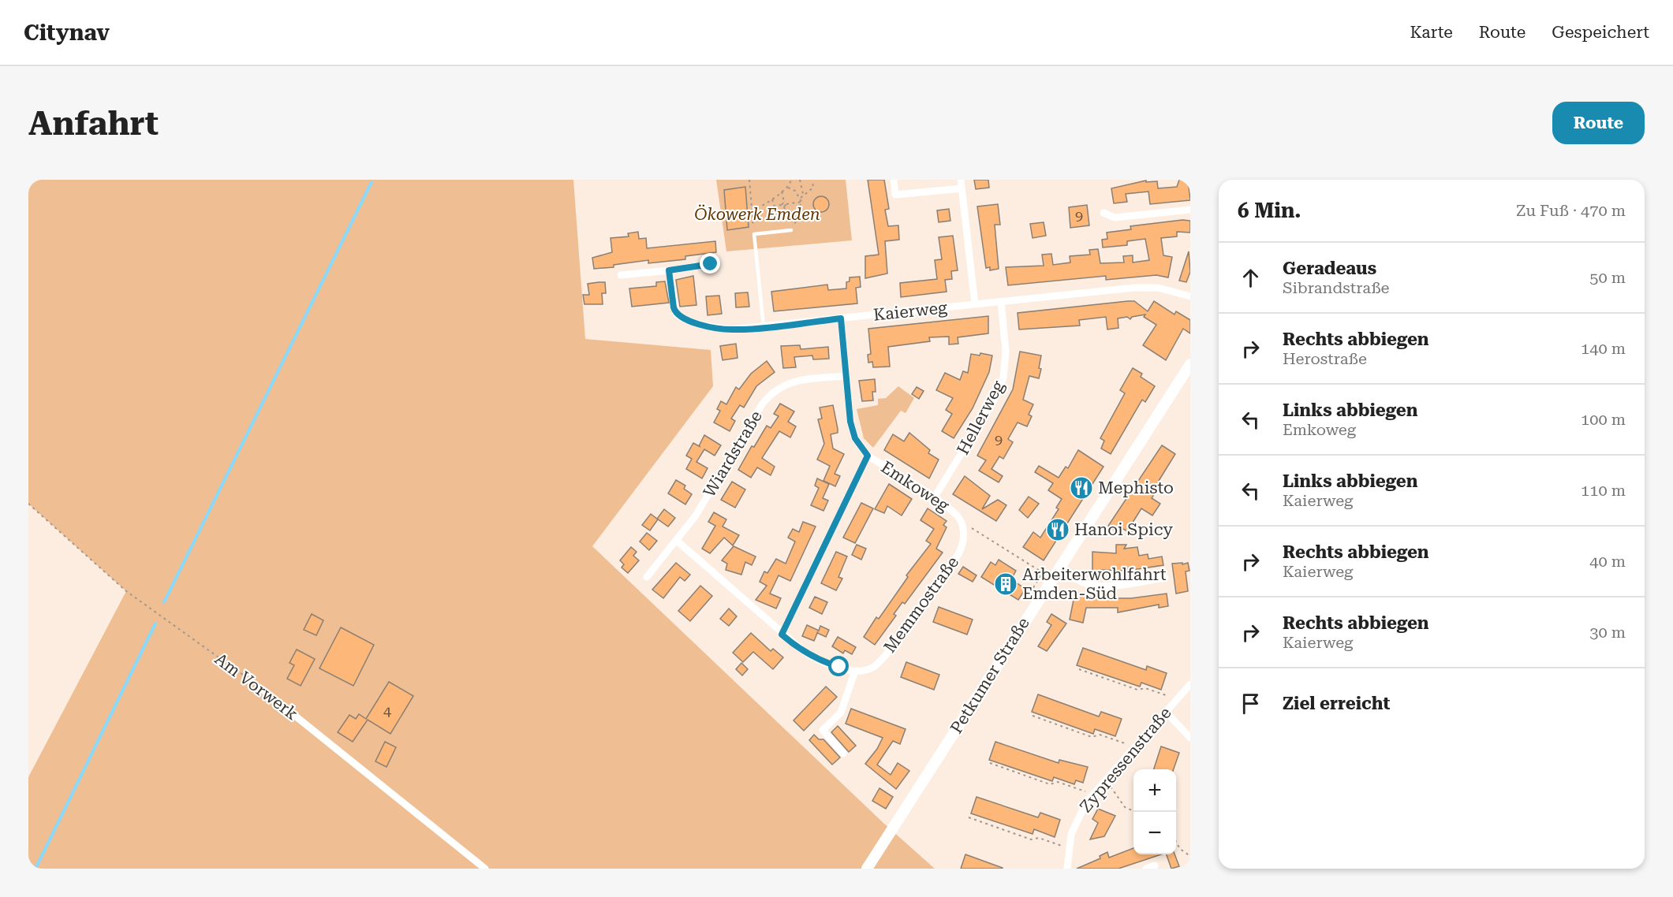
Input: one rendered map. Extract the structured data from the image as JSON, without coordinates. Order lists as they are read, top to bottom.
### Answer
{
  "streets": {
    "main road": ["Petkumer Straße"],
    "street": [
      "Kaierweg",
      "Hellerweg",
      "Wiardstraße",
      "Emkoweg",
      "Memmostraße",
      "Am Vorwerk",
      "Zypressenstraße"
    ]
  },
  "crossings": [
    ["Kaierweg", "Hellerweg"],
    ["Kaierweg", "Emkoweg"],
    ["Hellerweg", "Emkoweg"],
    ["Wiardstraße", "Emkoweg"],
    ["Emkoweg", "Memmostraße"]
  ],
  "parks": ["Ökowerk Emden"],
  "places": {
    "restaurant": ["Mephisto", "Hanoi Spicy"],
    "building": ["Arbeiterwohlfahrt Emden-Süd"]
  },
  "house_numbers": ["9", "9", "4"],
  "page": {
    "header": "Citynav",
    "nav": ["Karte", "Route", "Gespeichert"],
    "buttons": "Route",
    "title": "Anfahrt",
    "heading": ["6 Min.", "Zu Fuß · 470 m"],
    "list": [
      ["Geradeaus", "Sibrandstraße", "50 m"],
      ["Rechts abbiegen", "Herostraße", "140 m"],
      ["Links abbiegen", "Emkoweg", "100 m"],
      ["Links abbiegen", "Kaierweg", "110 m"],
      ["Rechts abbiegen", "Kaierweg", "40 m"],
      ["Rechts abbiegen", "Kaierweg", "30 m"],
      "Ziel erreicht"
    ],
    "map_buttons": ["+", "−"]
  }
}
